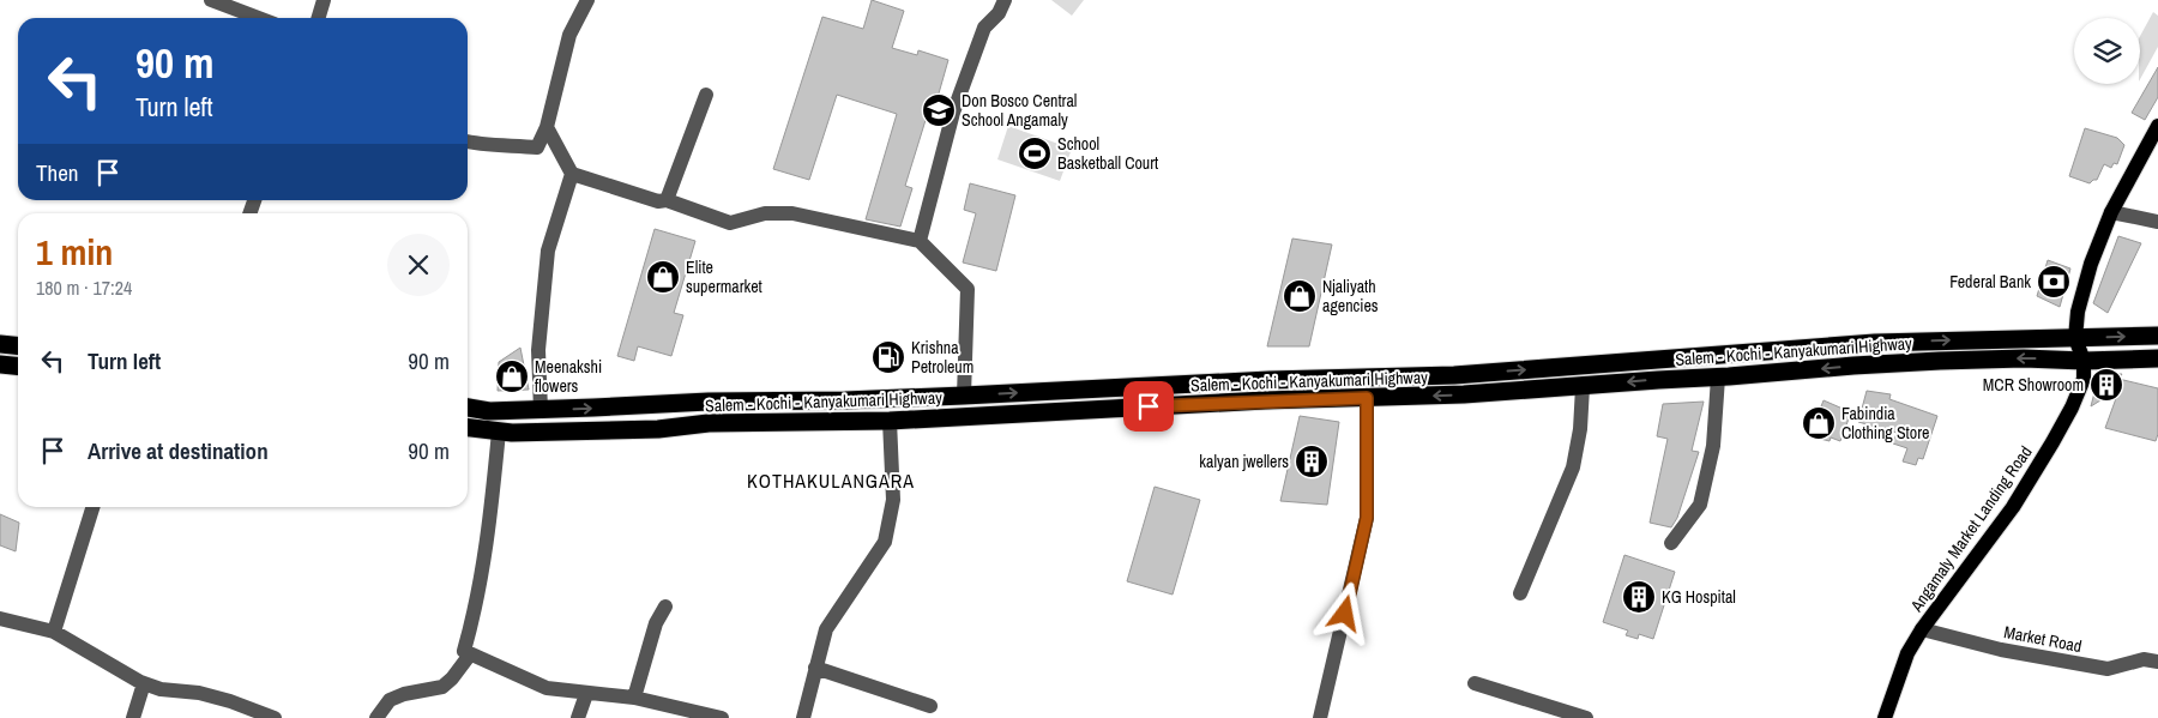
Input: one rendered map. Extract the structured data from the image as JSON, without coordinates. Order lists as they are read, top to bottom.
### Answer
{
  "streets": {
    "highway": ["Salem - Kochi - Kanyakumari Highway"],
    "main road": ["Angamaly Market Landing Road"],
    "street": ["Market Road"]
  },
  "crossings": [
    ["Salem - Kochi - Kanyakumari Highway", "Angamaly Market Landing Road"],
    ["Angamaly Market Landing Road", "Market Road"]
  ],
  "districts": ["KOTHAKULANGARA"],
  "places": {
    "school or university": ["Don Bosco Central School Angamaly"],
    "sports": ["School Basketball Court"],
    "shop": [
      "Elite supermarket",
      "Njaliyath agencies",
      "Meenakshi flowers",
      "Fabindia Clothing Store"
    ],
    "bank": ["Federal Bank"],
    "fuel station": ["Krishna Petroleum"],
    "building": ["MCR Showroom", "kalyan jwellers", "KG Hospital"]
  },
  "page": {
    "turn": ["90 m", "Turn left"],
    "then": "Then",
    "heading": ["1 min", "180 m · 17:24"],
    "list": [
      {
        "name": "Turn left",
        "value": "90 m"
      },
      {
        "name": "Arrive at destination",
        "value": "90 m"
      }
    ]
  }
}
